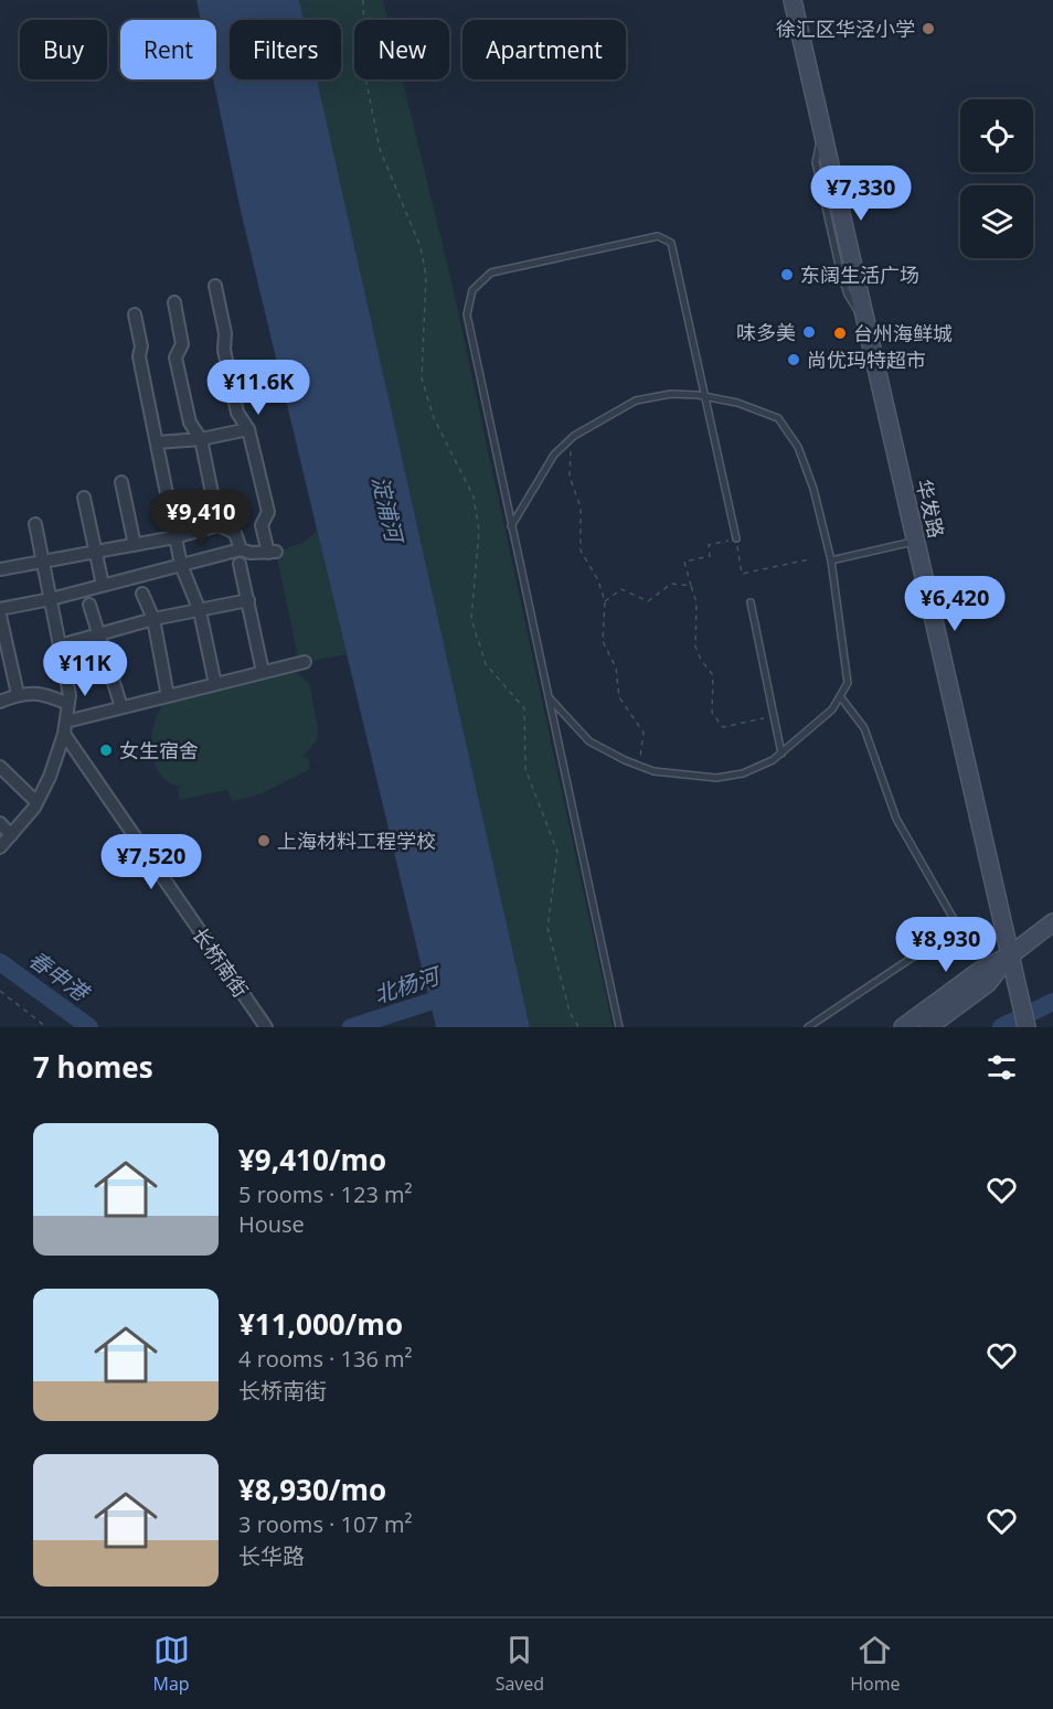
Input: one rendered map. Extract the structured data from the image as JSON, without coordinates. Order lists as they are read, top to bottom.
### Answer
{
  "streets": {
    "street": ["华发路", "长桥南街"]
  },
  "water": ["淀浦河", "春申港", "北杨河"],
  "places": [
    "徐汇区华泾小学",
    "东阔生活广场",
    "味多美",
    "台州海鲜城",
    "尚优玛特超市",
    "女生宿舍",
    "上海材料工程学校"
  ],
  "page": {
    "chip": [
      "Buy",
      "Rent",
      "Filters",
      "New",
      "Apartment"
    ],
    "price": [
      "¥7,330",
      "¥11.6K",
      "¥9,410",
      "¥6,420",
      "¥11K",
      "¥7,520",
      "¥8,930"
    ],
    "heading": "7 homes",
    "list": [
      {
        "name": "¥9,410/mo",
        "note": "5 rooms · 123 m² · House"
      },
      {
        "name": "¥11,000/mo",
        "note": "4 rooms · 136 m² · 长桥南街"
      },
      {
        "name": "¥8,930/mo",
        "note": "3 rooms · 107 m² · 长华路"
      }
    ],
    "tabs": ["Map", "Saved", "Home"]
  }
}
